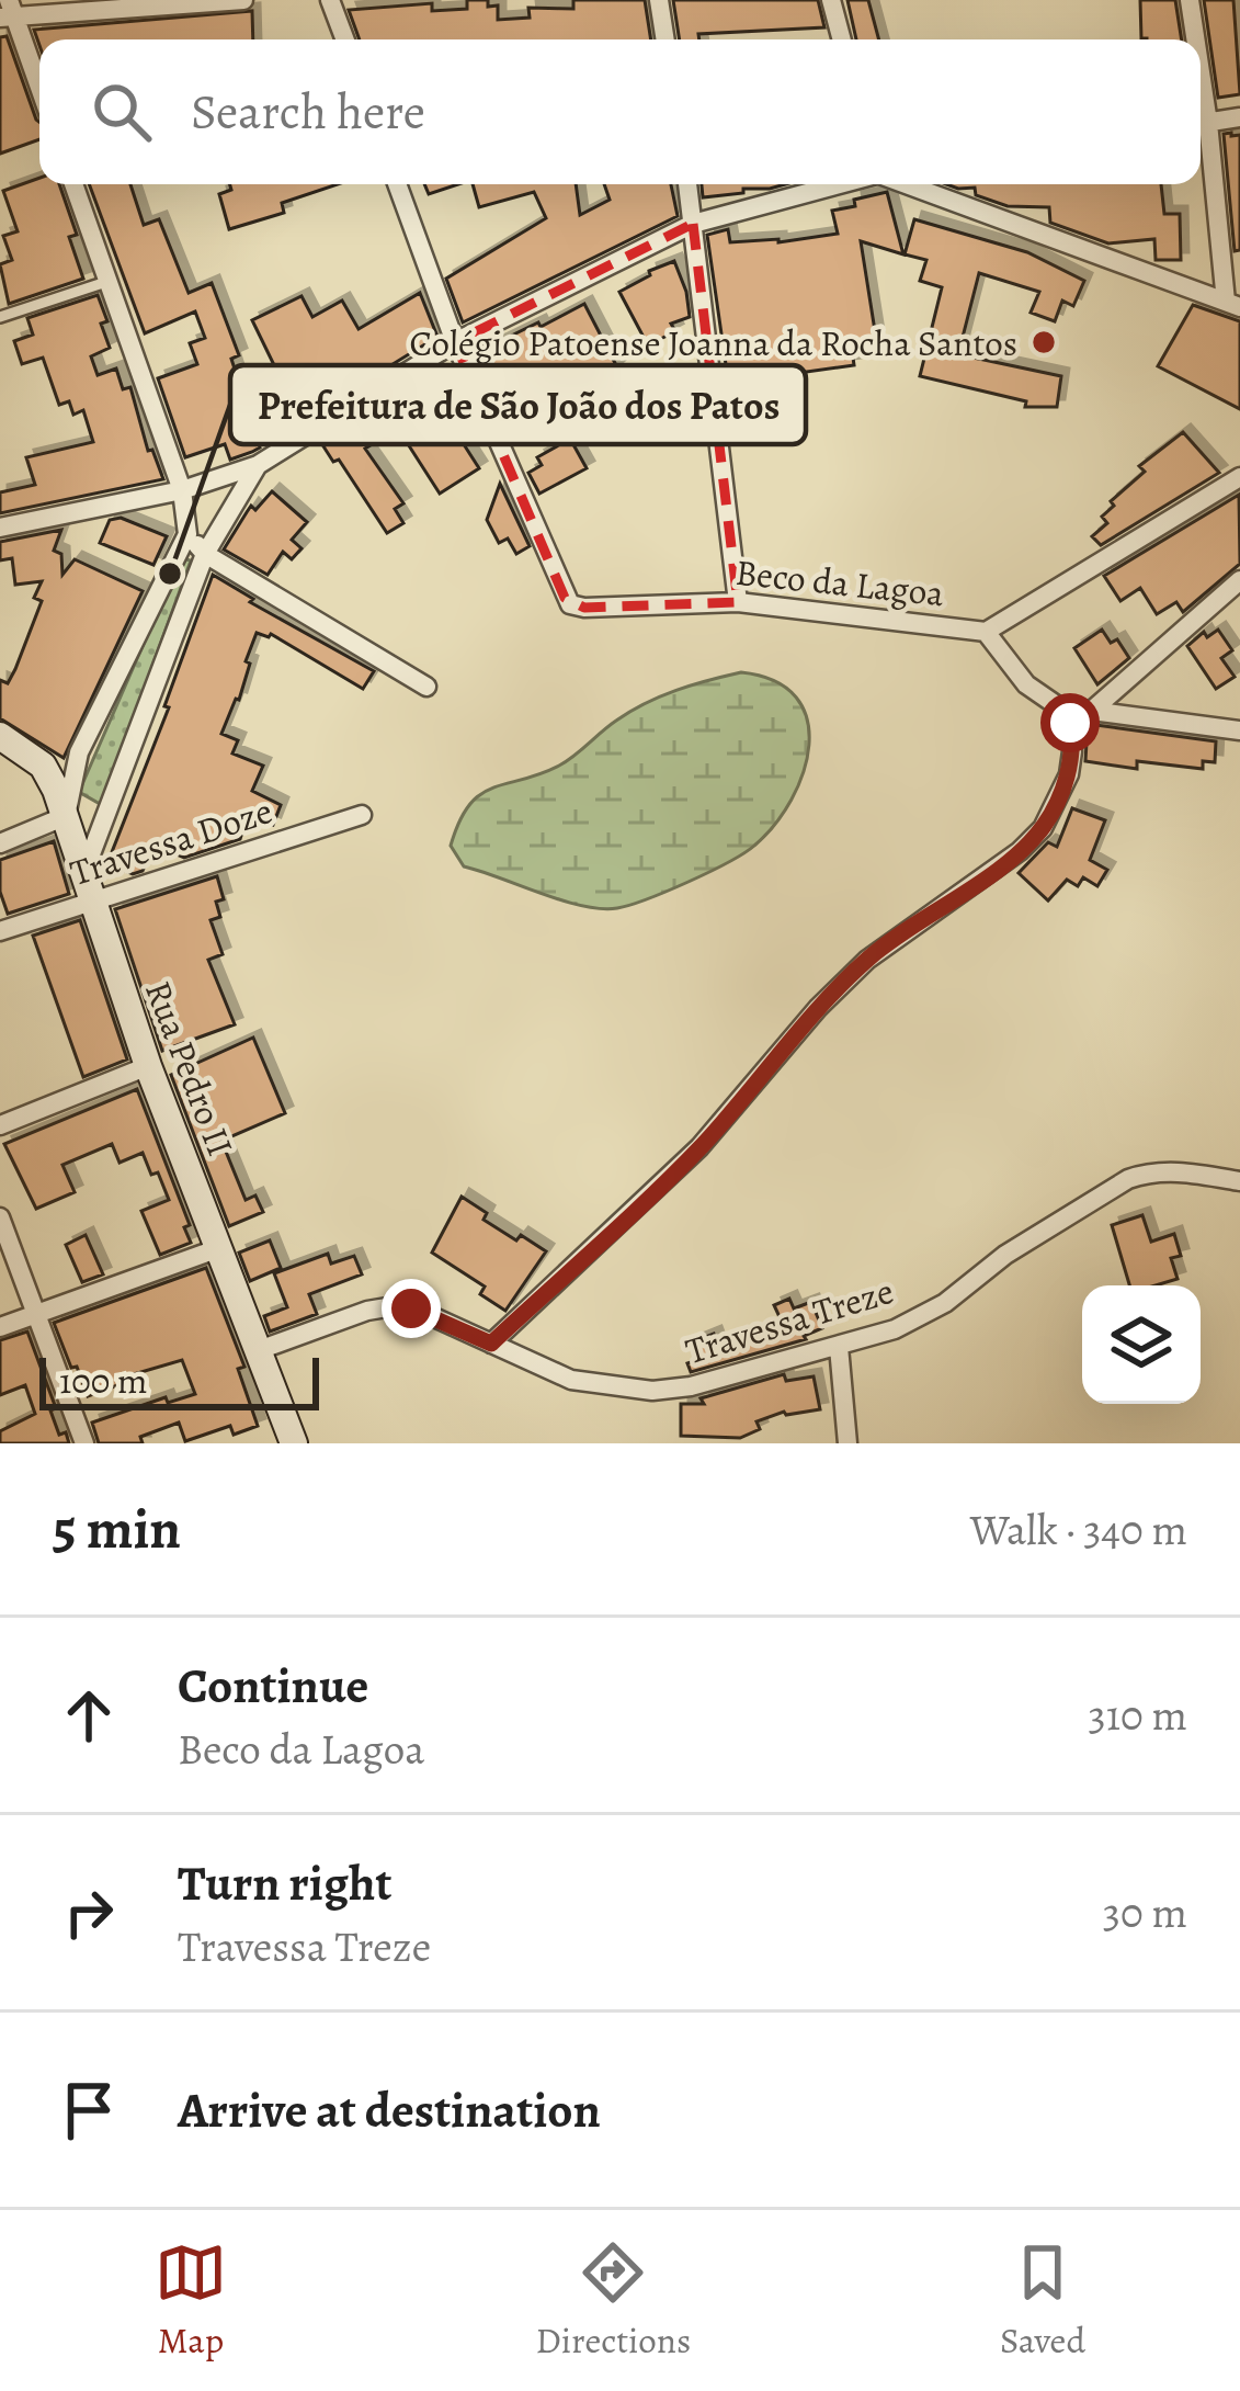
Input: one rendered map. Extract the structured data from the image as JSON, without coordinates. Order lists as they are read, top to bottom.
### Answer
{
  "streets": {
    "street": [
      "Beco da Lagoa",
      "Travessa Doze",
      "Rua Pedro II",
      "Travessa Treze"
    ]
  },
  "crossings": [
    ["Travessa Doze", "Rua Pedro II"],
    ["Rua Pedro II", "Travessa Treze"]
  ],
  "places": ["Colégio Patoense Joanna da Rocha Santos", "Prefeitura de São João dos Patos"],
  "scale_bar": "100 m",
  "page": {
    "search": "Search here",
    "scale": "100 m",
    "heading": ["5 min", "Walk · 340 m"],
    "list": [
      ["Continue", "Beco da Lagoa", "310 m"],
      ["Turn right", "Travessa Treze", "30 m"],
      "Arrive at destination"
    ],
    "nav": ["Map", "Directions", "Saved"]
  }
}
